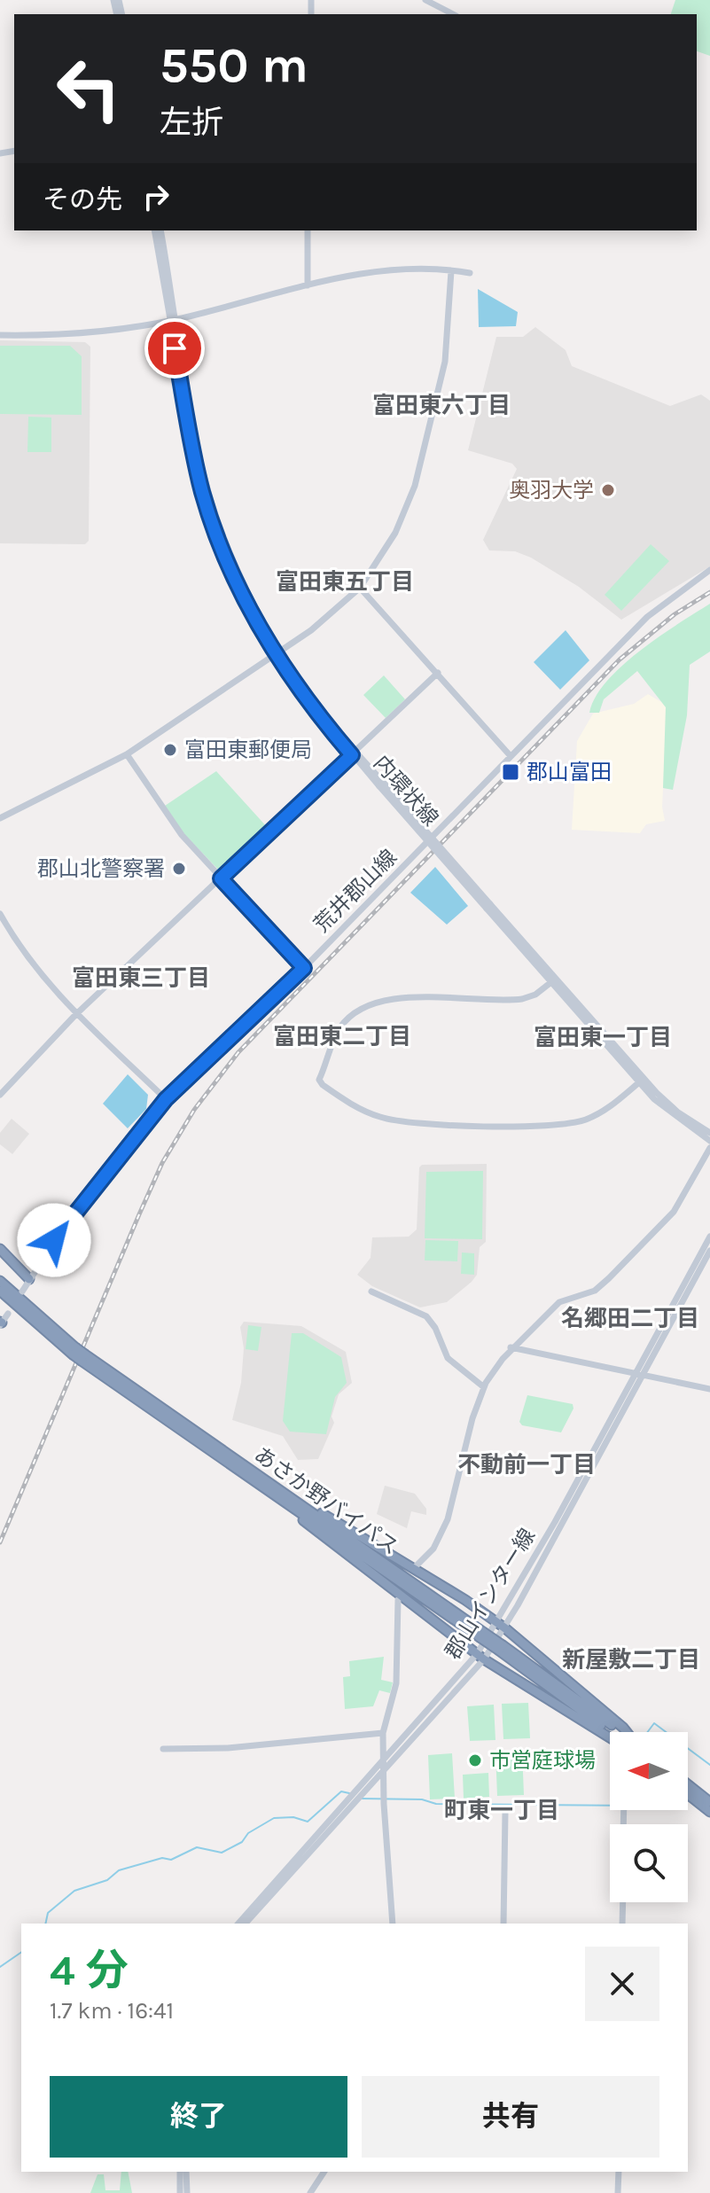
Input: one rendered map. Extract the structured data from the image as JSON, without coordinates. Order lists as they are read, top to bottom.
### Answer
{
  "streets": {
    "highway": ["あさか野バイパス"],
    "street": ["内環状線", "荒井郡山線", "郡山インター線"]
  },
  "districts": [
    "富田東六丁目",
    "富田東五丁目",
    "富田東三丁目",
    "富田東二丁目",
    "富田東一丁目",
    "名郷田二丁目",
    "不動前一丁目",
    "新屋敷二丁目",
    "町東一丁目"
  ],
  "places": {
    "other": [
      "奥羽大学",
      "富田東郵便局",
      "郡山北警察署",
      "市営庭球場"
    ],
    "transit": ["郡山富田"]
  },
  "north": "left",
  "page": {
    "turn": ["550 m", "左折"],
    "then": "その先",
    "heading": ["4 分", "1.7 km · 16:41"],
    "buttons": ["終了", "共有"]
  }
}
